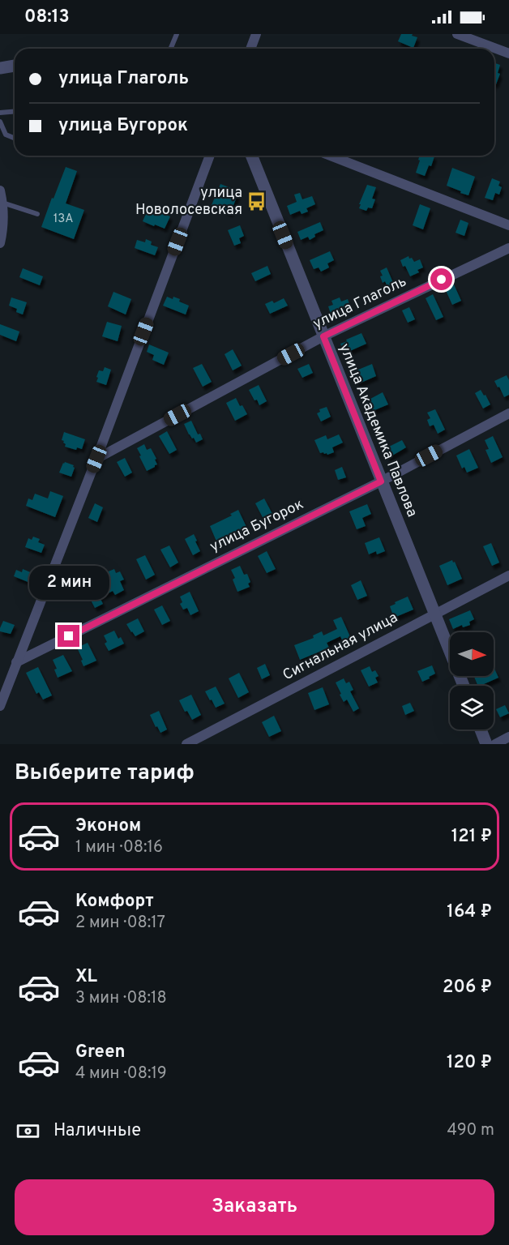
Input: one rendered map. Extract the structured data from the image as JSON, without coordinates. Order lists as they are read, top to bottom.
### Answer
{
  "streets": {
    "street": [
      "улица Глаголь",
      "улица Академика Павлова",
      "улица Бугорок",
      "Сигнальная улица"
    ]
  },
  "crossings": [
    ["улица Глаголь", "улица Академика Павлова"],
    ["улица Академика Павлова", "улица Бугорок"],
    ["улица Академика Павлова", "Сигнальная улица"]
  ],
  "places": {
    "bus stop": ["улица Новолосевская"]
  },
  "house_numbers": ["13А"],
  "north": "right",
  "page": {
    "status": "08:13",
    "banner": ["улица Глаголь", "улица Бугорок"],
    "bubble": "2 мин",
    "heading": "Выберите тариф",
    "list": [
      {
        "name": "Эконом",
        "note": "1 мин · 08:16",
        "value": "121 ₽"
      },
      {
        "name": "Комфорт",
        "note": "2 мин · 08:17",
        "value": "164 ₽"
      },
      {
        "name": "XL",
        "note": "3 мин · 08:18",
        "value": "206 ₽"
      },
      {
        "name": "Green",
        "note": "4 мин · 08:19",
        "value": "120 ₽"
      }
    ],
    "pay": ["Наличные", "490 m"],
    "buttons": "Заказать"
  }
}
